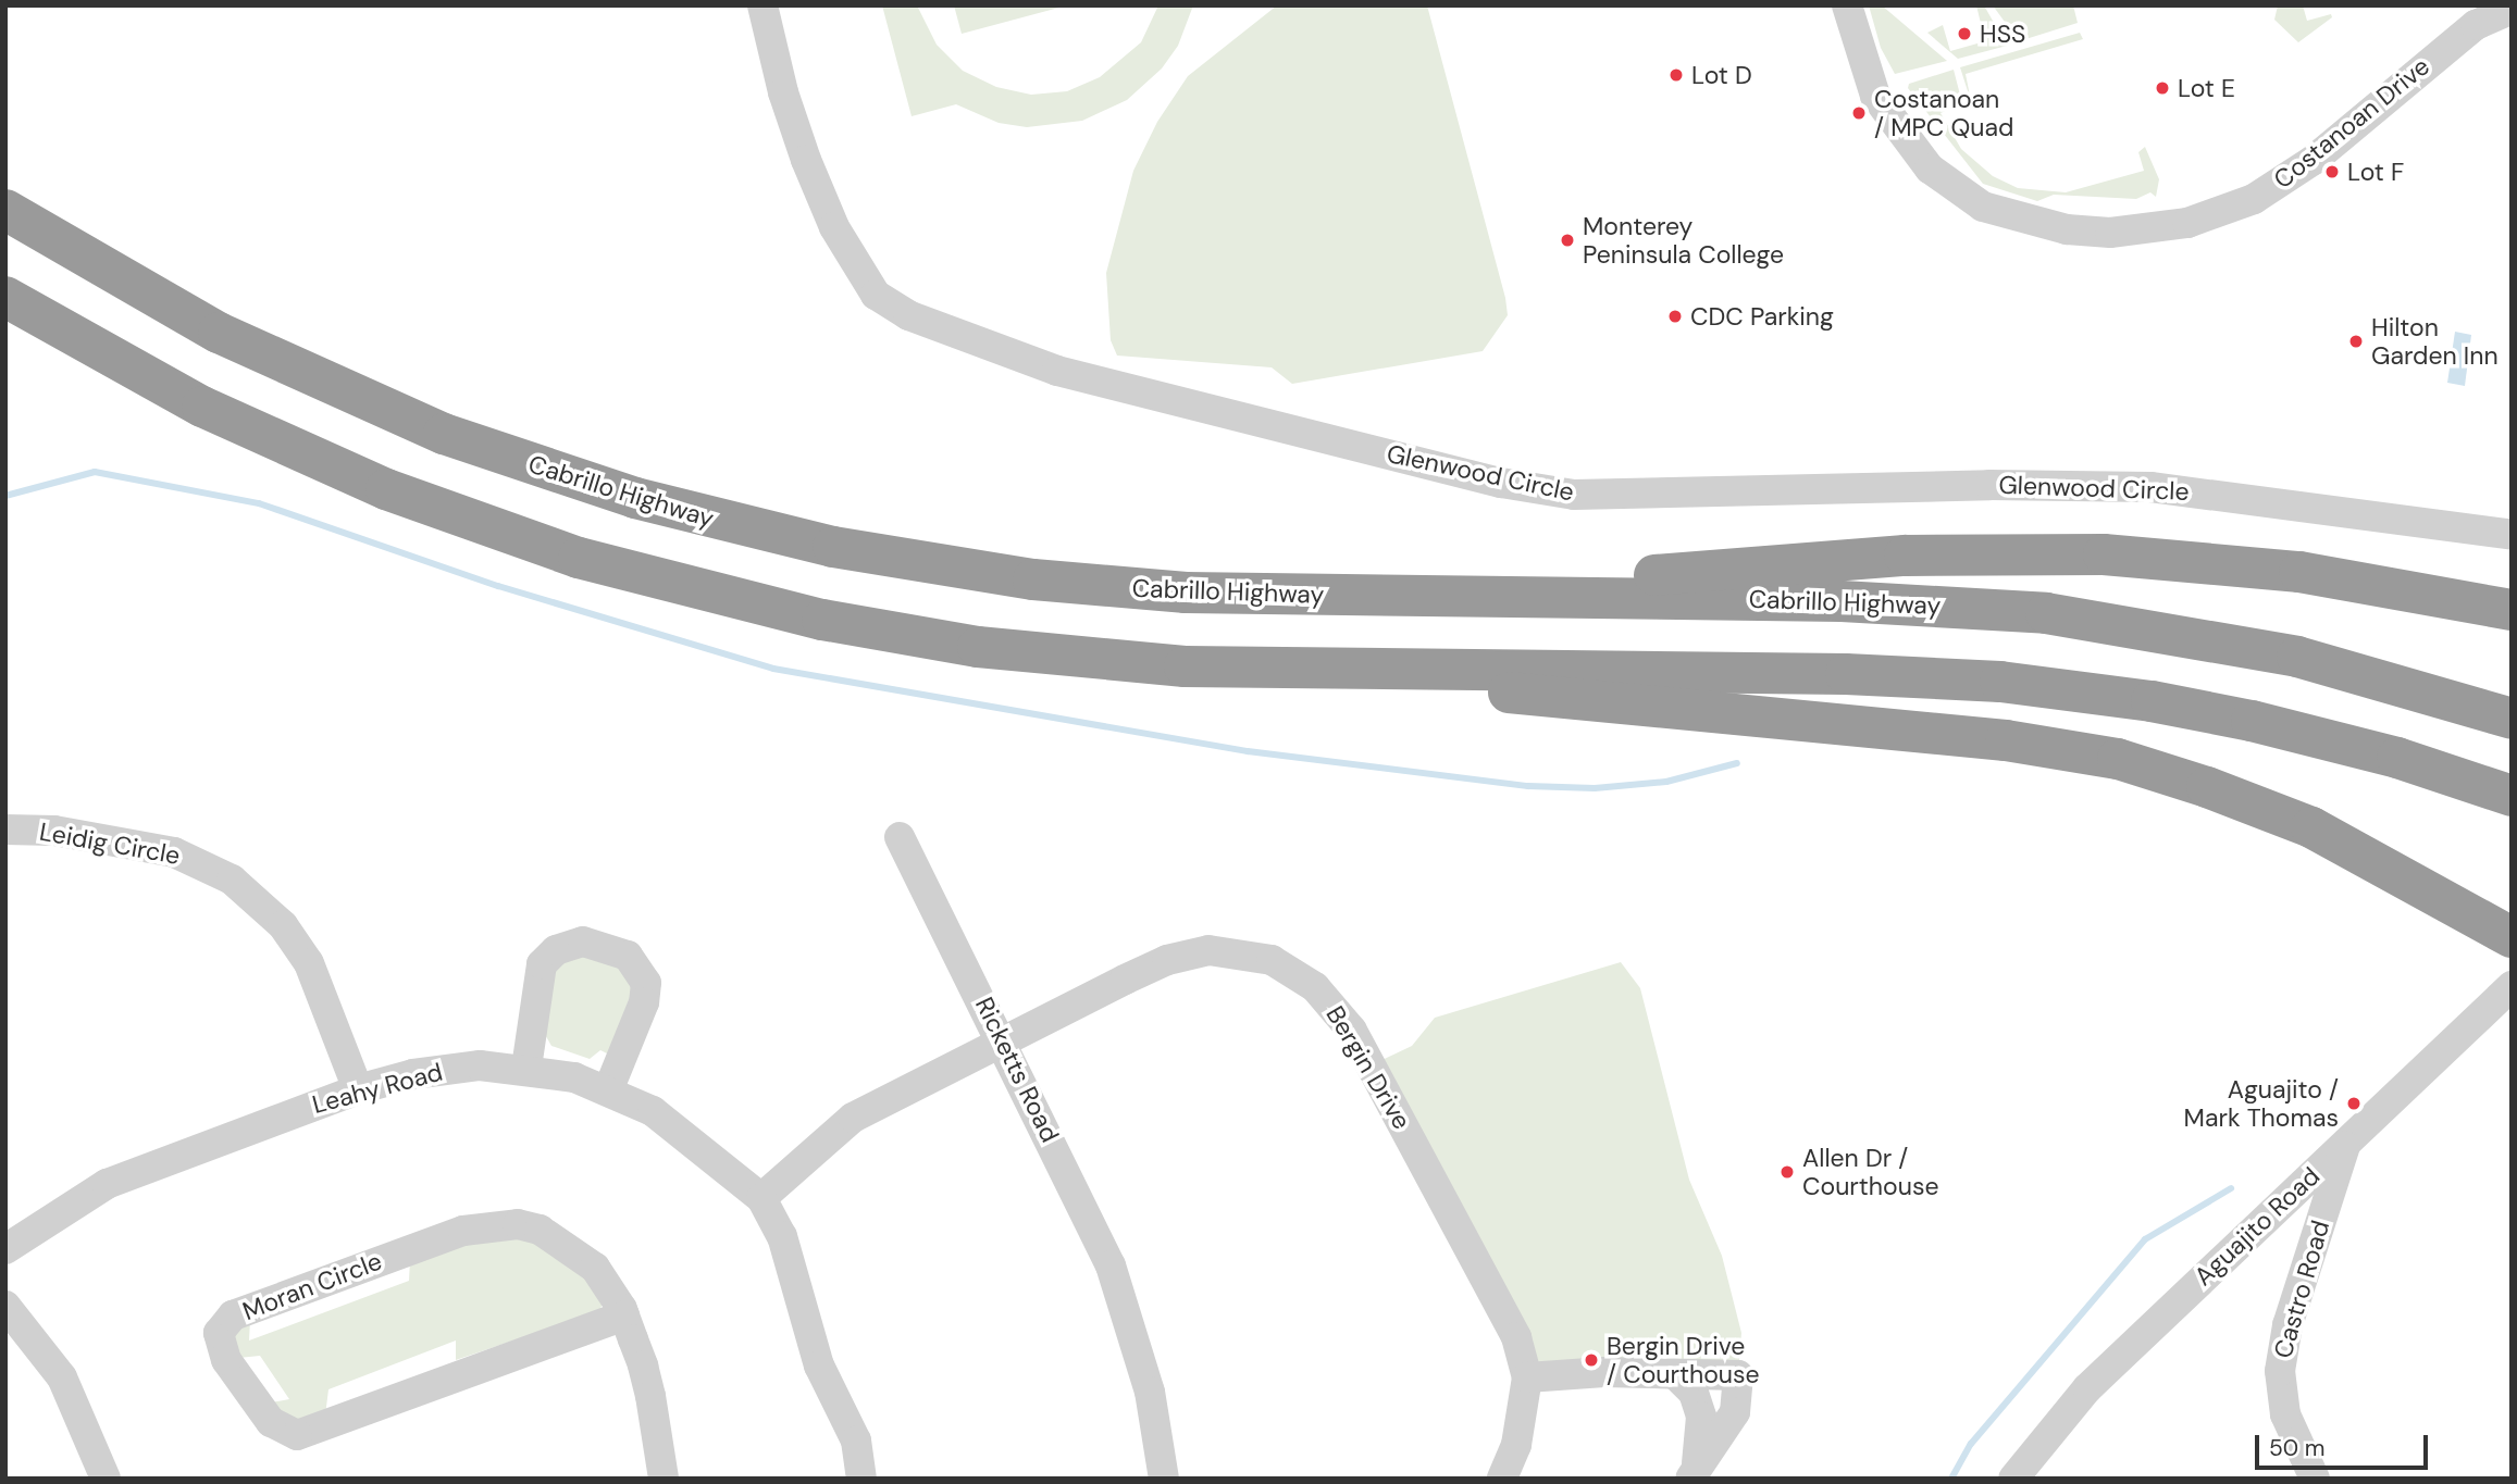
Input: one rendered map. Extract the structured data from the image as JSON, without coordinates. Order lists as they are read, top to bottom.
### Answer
{
  "streets": {
    "highway": ["Cabrillo Highway"],
    "street": [
      "Costanoan Drive",
      "Glenwood Circle",
      "Leidig Circle",
      "Bergin Drive",
      "Ricketts Road",
      "Leahy Road",
      "Aguajito Road",
      "Moran Circle",
      "Castro Road"
    ]
  },
  "crossings": [
    ["Leidig Circle", "Leahy Road"],
    ["Bergin Drive", "Ricketts Road"],
    ["Bergin Drive", "Leahy Road"],
    ["Aguajito Road", "Castro Road"]
  ],
  "places": [
    "HSS",
    "Lot D",
    "Lot E",
    "Costanoan / MPC Quad",
    "Lot F",
    "Monterey Peninsula College",
    "CDC Parking",
    "Hilton Garden Inn",
    "Aguajito / Mark Thomas",
    "Allen Dr / Courthouse",
    "Bergin Drive / Courthouse"
  ],
  "scale_bar": "50 m"
}
